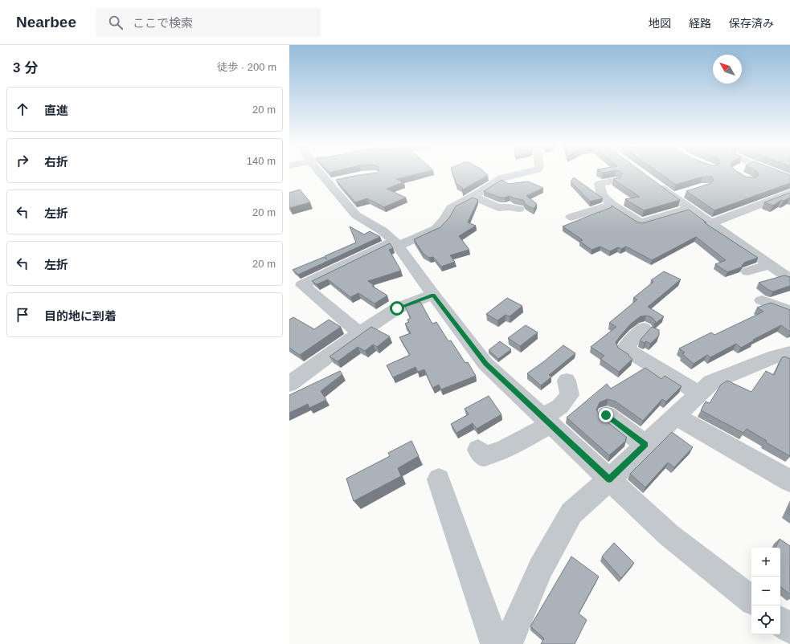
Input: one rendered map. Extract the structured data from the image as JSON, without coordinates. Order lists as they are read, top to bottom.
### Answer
{
  "north": "top left",
  "page": {
    "header": "Nearbee",
    "search": "ここで検索",
    "nav": ["地図", "経路", "保存済み"],
    "heading": ["3 分", "徒歩 · 200 m"],
    "list": [
      ["直進", "20 m"],
      ["右折", "140 m"],
      ["左折", "20 m"],
      ["左折", "20 m"],
      "目的地に到着"
    ],
    "map_buttons": ["+", "−"]
  }
}
